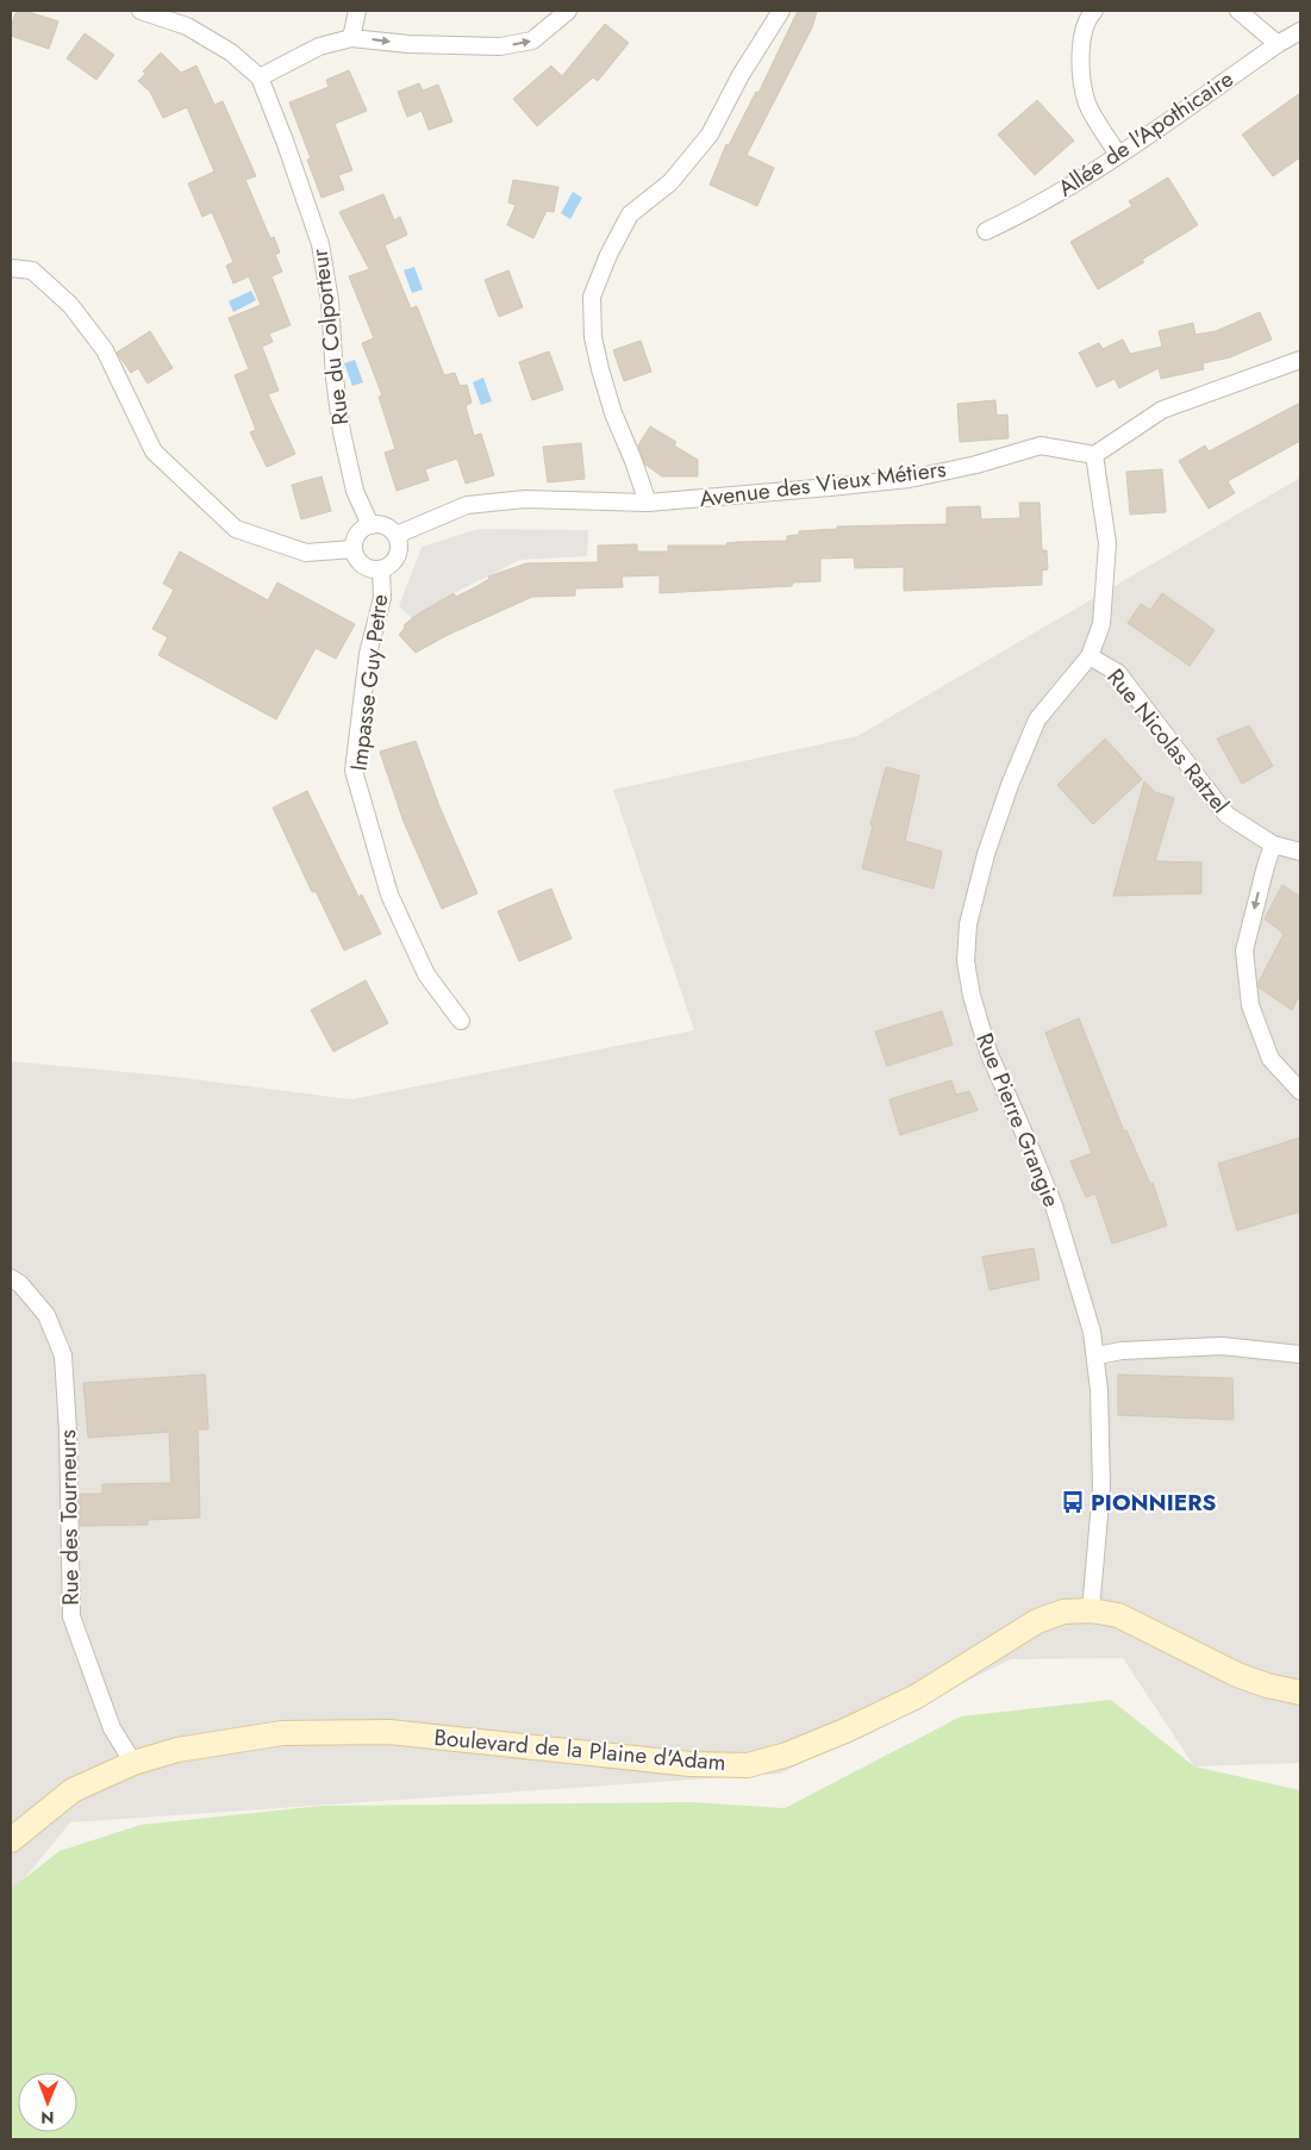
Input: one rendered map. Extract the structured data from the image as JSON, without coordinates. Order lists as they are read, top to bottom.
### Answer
{
  "streets": {
    "street": [
      "Allée de l'Apothicaire",
      "Rue du Colporteur",
      "Avenue des Vieux Métiers",
      "Impasse Guy Petre",
      "Rue Nicolas Ratzel",
      "Rue Pierre Grangie",
      "Rue des Tourneurs",
      "Boulevard de la Plaine d'Adam"
    ]
  },
  "crossings": [
    ["Rue du Colporteur", "Avenue des Vieux Métiers"],
    ["Rue du Colporteur", "Impasse Guy Petre"],
    ["Avenue des Vieux Métiers", "Impasse Guy Petre"],
    ["Avenue des Vieux Métiers", "Rue Nicolas Ratzel"],
    ["Rue Nicolas Ratzel", "Rue Pierre Grangie"],
    ["Rue Pierre Grangie", "Boulevard de la Plaine d'Adam"],
    ["Rue des Tourneurs", "Boulevard de la Plaine d'Adam"]
  ],
  "places": {
    "bus stop": ["PIONNIERS"]
  },
  "north": "bottom"
}
